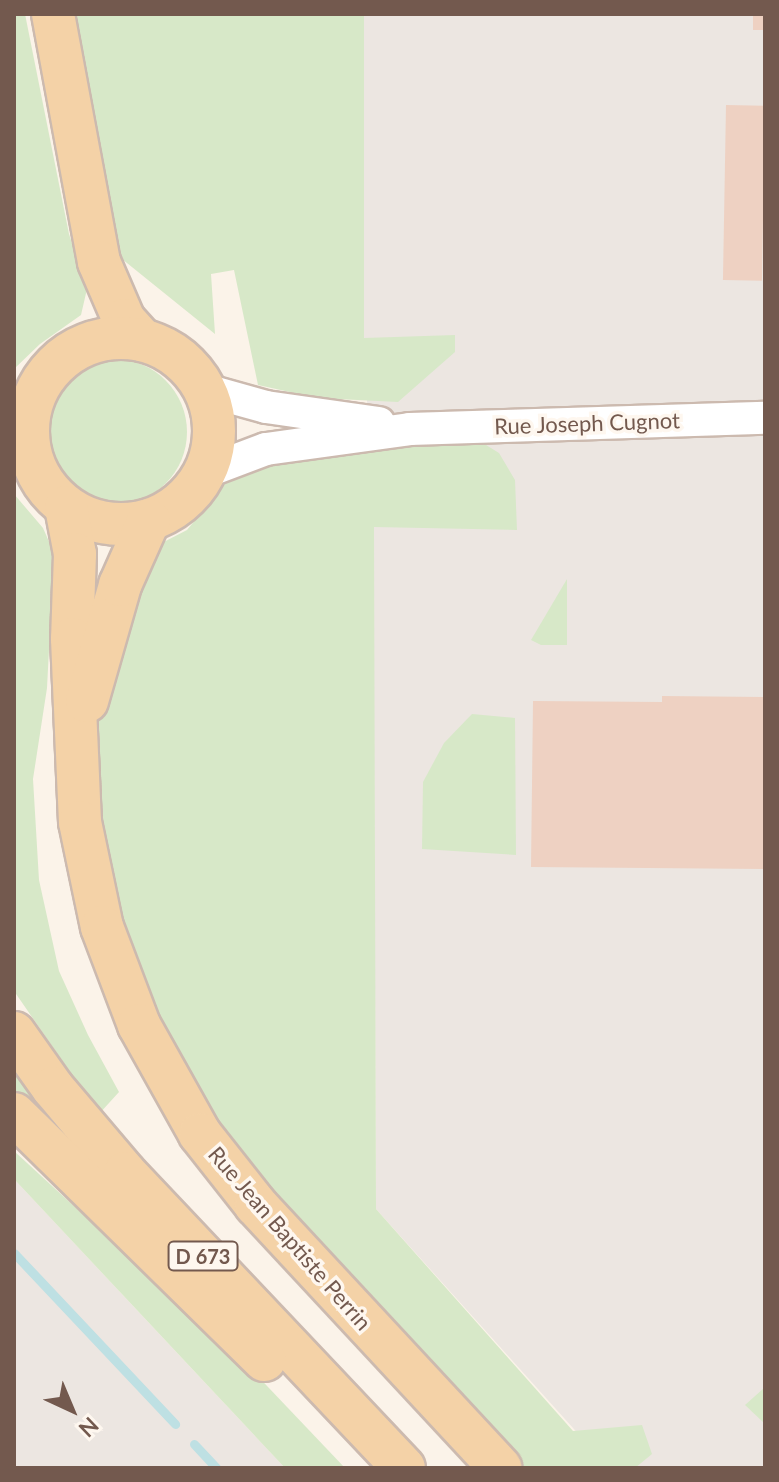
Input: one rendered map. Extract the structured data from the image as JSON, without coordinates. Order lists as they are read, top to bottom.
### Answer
{
  "streets": {
    "main road": ["Rue Jean Baptiste Perrin", "D 673"],
    "street": ["Rue Joseph Cugnot"]
  },
  "crossings": [
    ["Rue Joseph Cugnot", "Rue Jean Baptiste Perrin"]
  ],
  "north": "bottom right"
}
